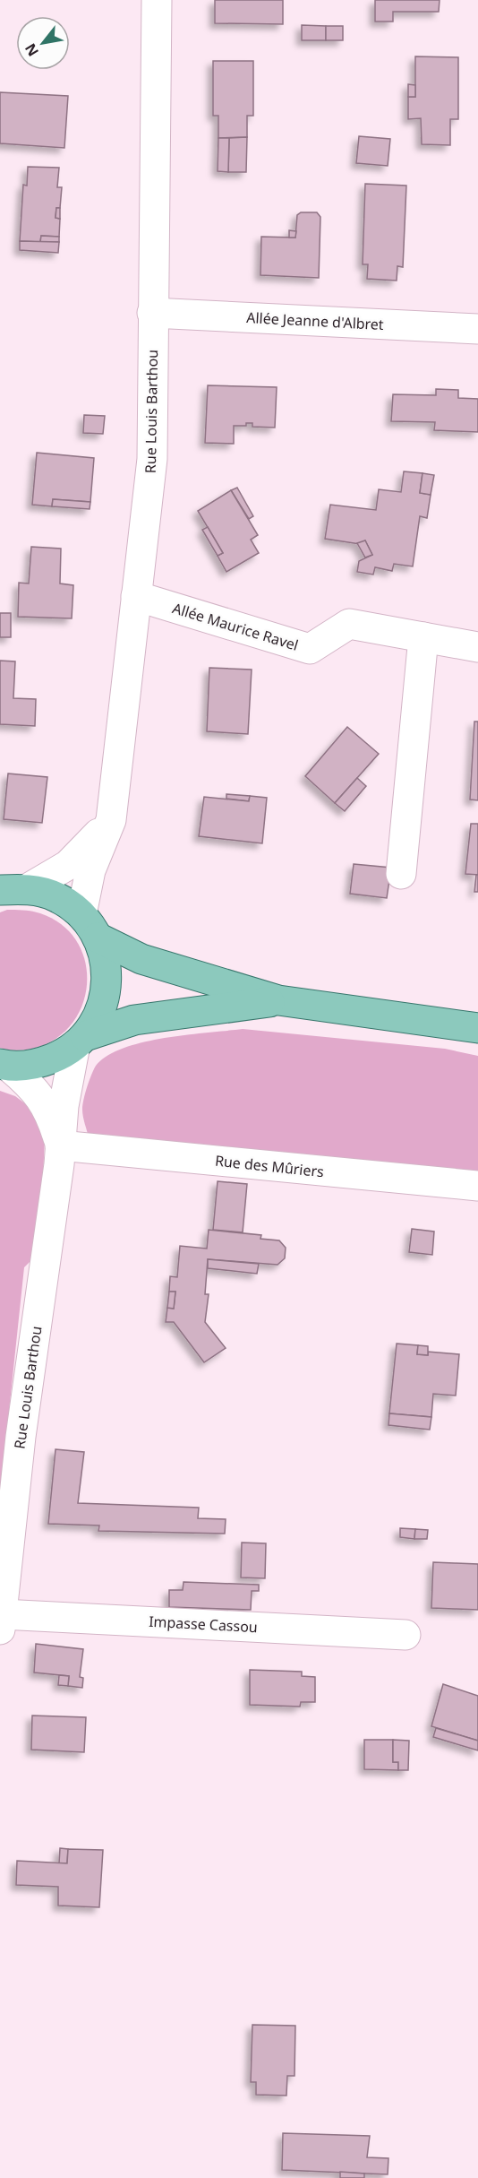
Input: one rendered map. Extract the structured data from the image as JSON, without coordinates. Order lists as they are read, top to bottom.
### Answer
{
  "streets": {
    "street": [
      "Allée Jeanne d'Albret",
      "Rue Louis Barthou",
      "Allée Maurice Ravel",
      "Rue des Mûriers",
      "Impasse Cassou"
    ]
  },
  "crossings": [
    ["Allée Jeanne d'Albret", "Rue Louis Barthou"],
    ["Rue Louis Barthou", "Allée Maurice Ravel"],
    ["Rue Louis Barthou", "Rue des Mûriers"],
    ["Rue Louis Barthou", "Impasse Cassou"]
  ],
  "north": "bottom left"
}
